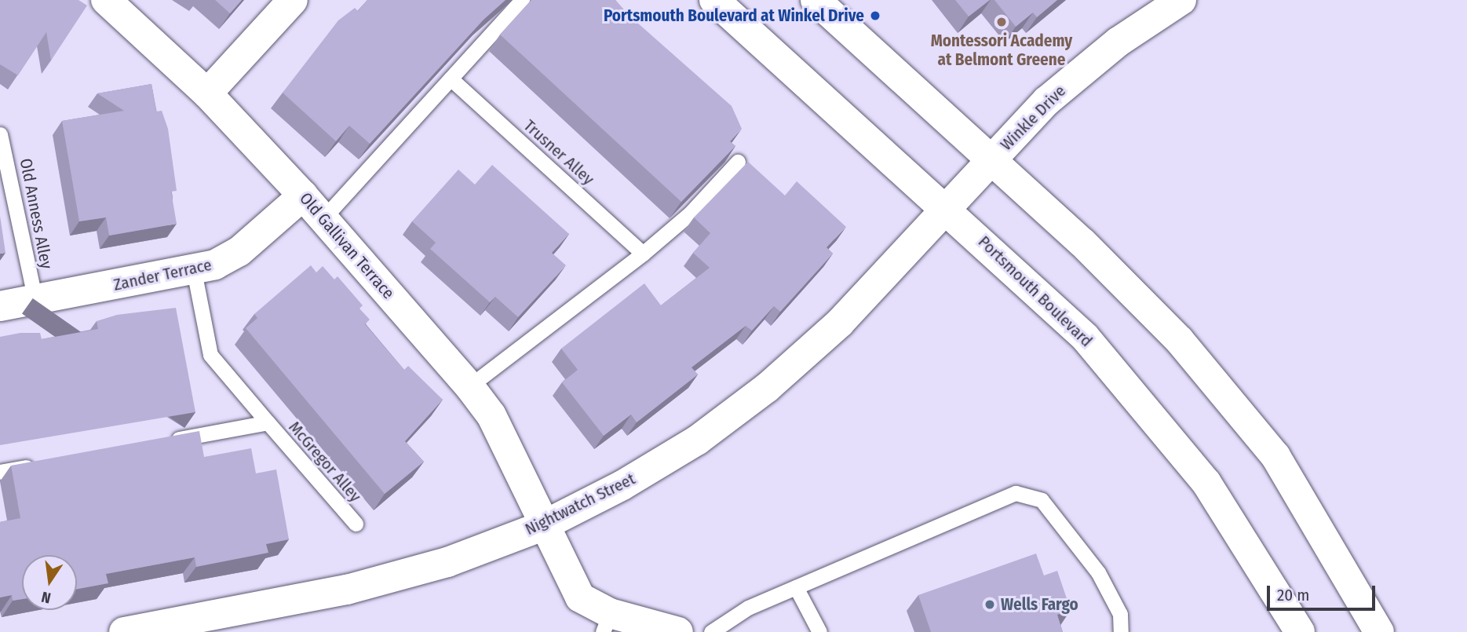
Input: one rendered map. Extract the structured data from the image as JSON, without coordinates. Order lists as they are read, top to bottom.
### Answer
{
  "streets": {
    "street": [
      "Winkle Drive",
      "Old Gallivan Terrace",
      "Zander Terrace",
      "Portsmouth Boulevard",
      "Nightwatch Street"
    ],
    "lane": ["Trusner Alley", "Old Anness Alley", "McGregor Alley"]
  },
  "crossings": [
    ["Winkle Drive", "Portsmouth Boulevard"],
    ["Winkle Drive", "Nightwatch Street"],
    ["Old Anness Alley", "Zander Terrace"],
    ["Old Gallivan Terrace", "Zander Terrace"],
    ["Old Gallivan Terrace", "Nightwatch Street"],
    ["Zander Terrace", "McGregor Alley"],
    ["Portsmouth Boulevard", "Nightwatch Street"]
  ],
  "places": ["Portsmouth Boulevard at Winkel Drive", "Montessori Academy at Belmont Greene", "Wells Fargo"],
  "scale_bar": "20 m",
  "north": "bottom"
}
